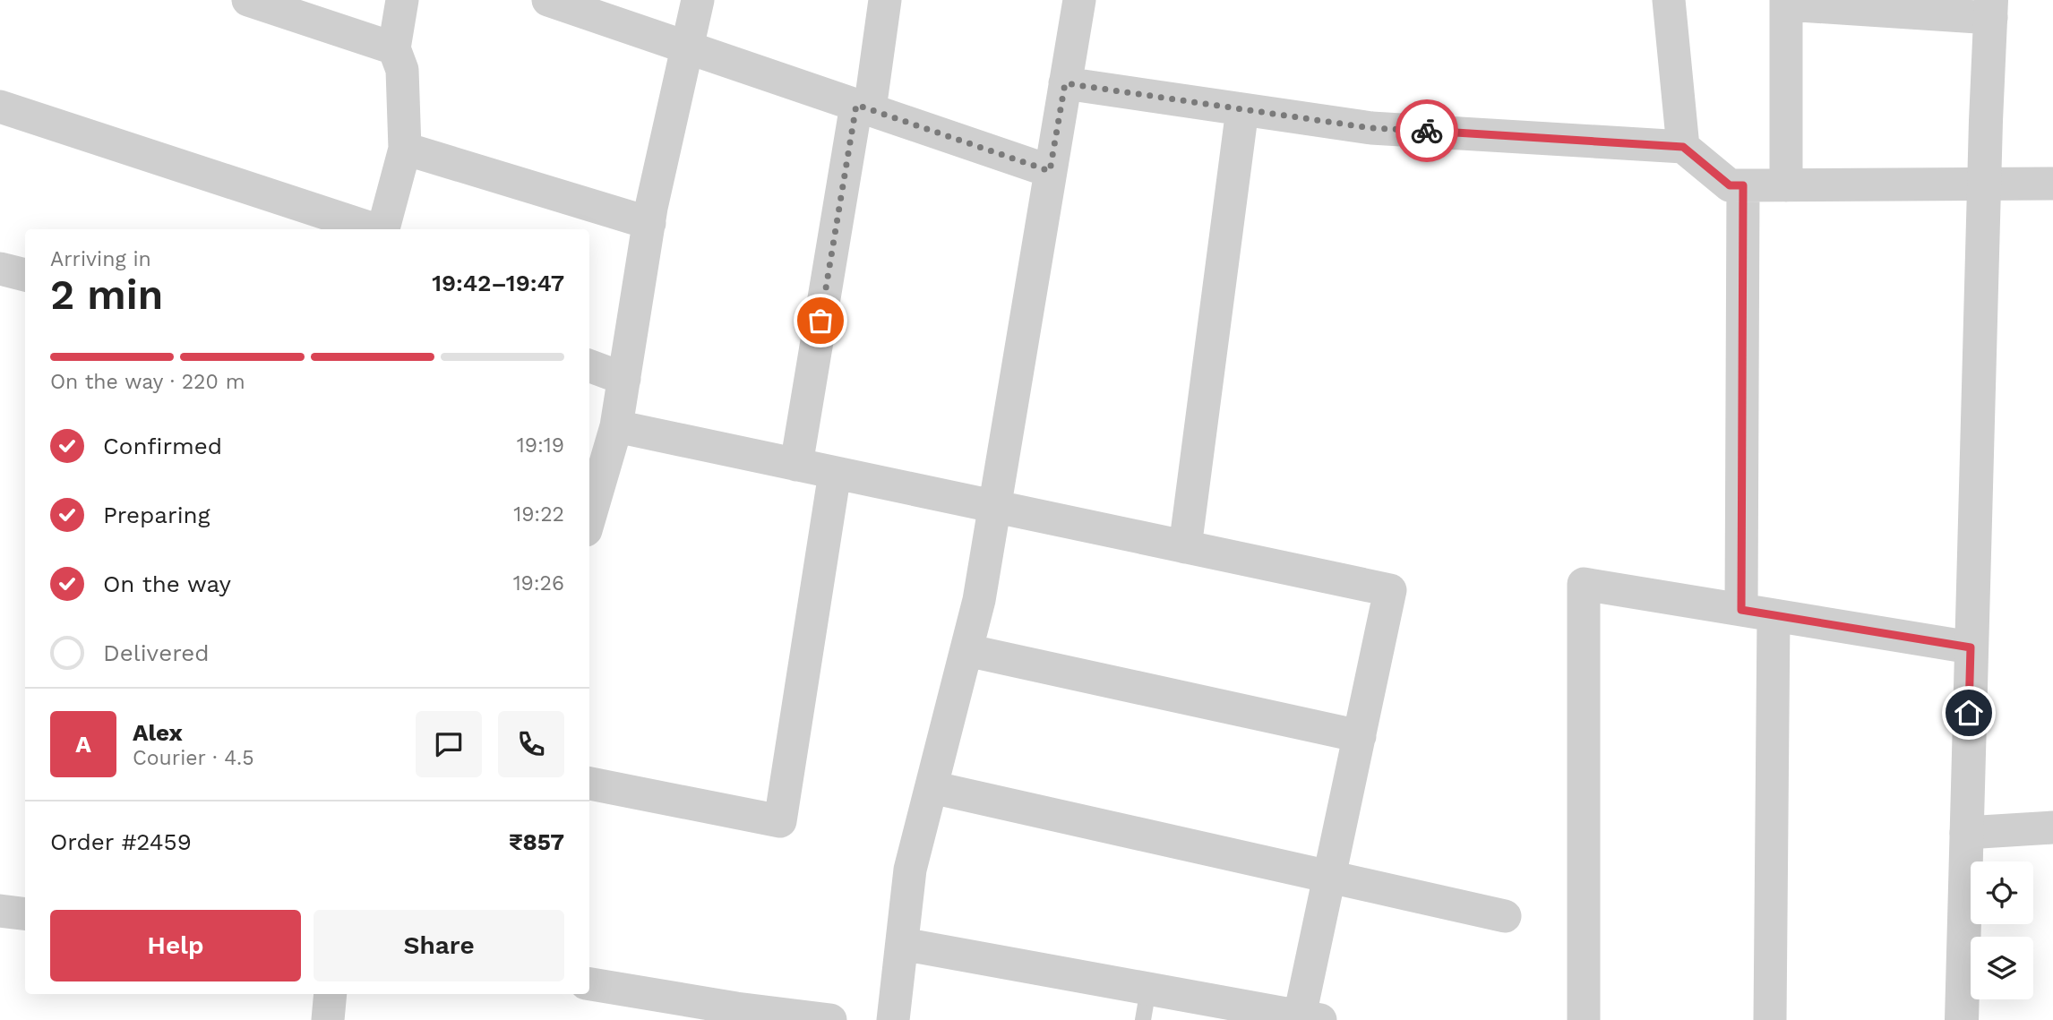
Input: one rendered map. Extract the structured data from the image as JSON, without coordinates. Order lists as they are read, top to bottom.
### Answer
{
  "page": {
    "heading": ["2 min", "Arriving in", "19:42–19:47"],
    "panel": [
      "Alex",
      "Courier · 4.5",
      "Order #2459",
      "₹857"
    ],
    "bar": "On the way · 220 m",
    "list": [
      ["Confirmed", "19:19"],
      ["Preparing", "19:22"],
      ["On the way", "19:26"],
      "Delivered"
    ],
    "round": "A",
    "buttons": ["Help", "Share"]
  }
}
